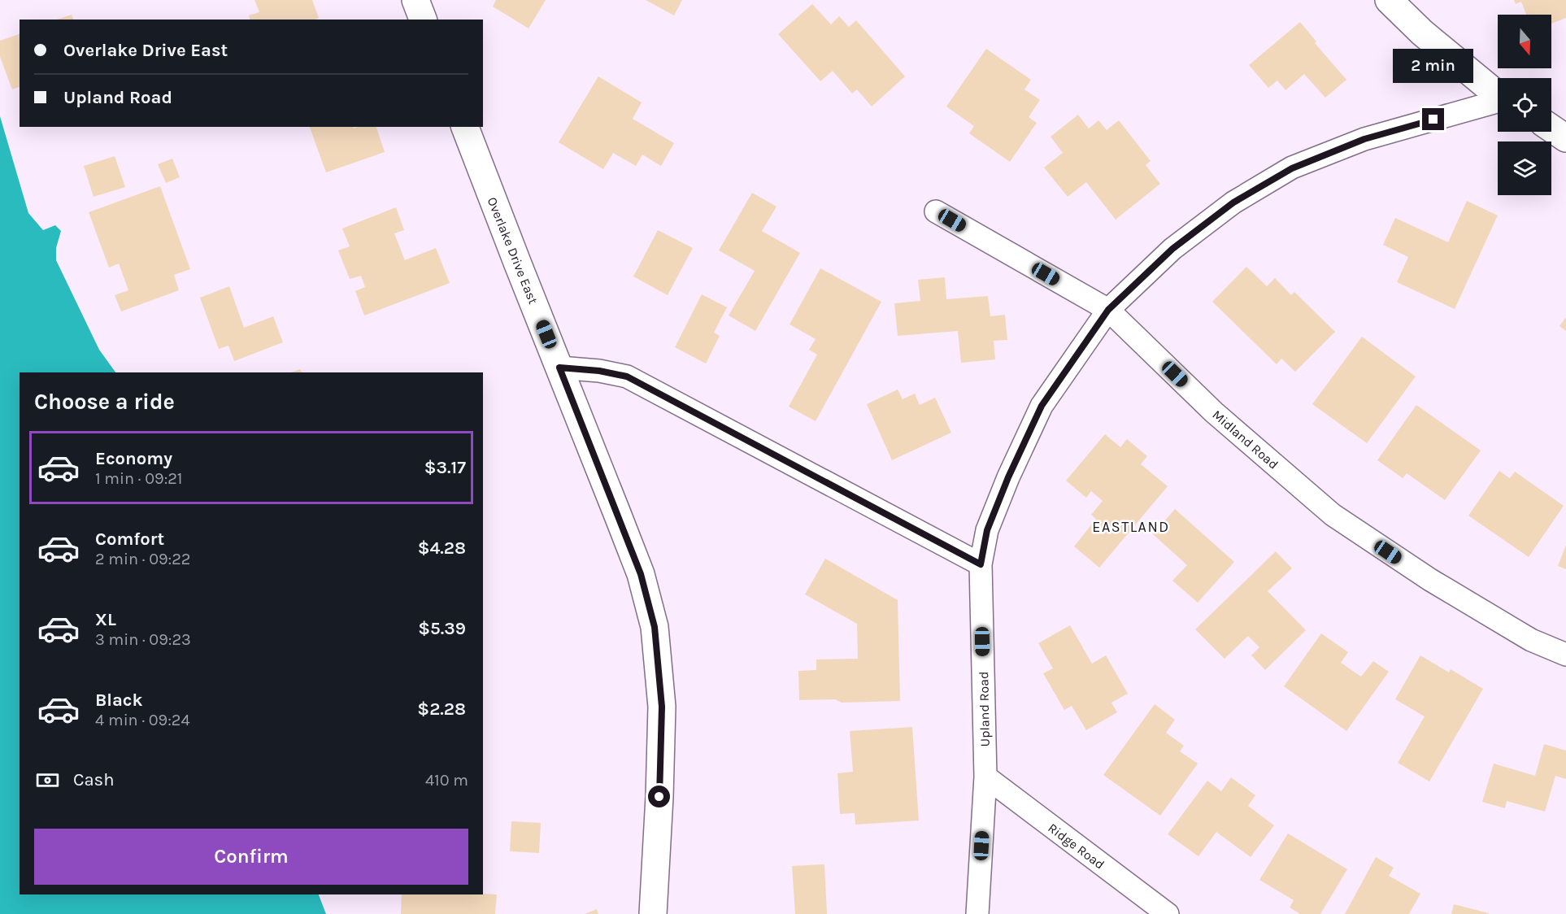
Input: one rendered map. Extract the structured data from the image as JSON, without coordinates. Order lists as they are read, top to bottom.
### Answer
{
  "streets": {
    "street": [
      "Overlake Drive East",
      "Midland Road",
      "Upland Road",
      "Ridge Road"
    ]
  },
  "crossings": [
    ["Midland Road", "Upland Road"],
    ["Upland Road", "Ridge Road"]
  ],
  "districts": ["EASTLAND"],
  "north": "bottom",
  "page": {
    "banner": ["Overlake Drive East", "Upland Road"],
    "bubble": "2 min",
    "heading": "Choose a ride",
    "list": [
      {
        "name": "Economy",
        "note": "1 min · 09:21",
        "value": "$3.17"
      },
      {
        "name": "Comfort",
        "note": "2 min · 09:22",
        "value": "$4.28"
      },
      {
        "name": "XL",
        "note": "3 min · 09:23",
        "value": "$5.39"
      },
      {
        "name": "Black",
        "note": "4 min · 09:24",
        "value": "$2.28"
      }
    ],
    "pay": ["Cash", "410 m"],
    "buttons": "Confirm"
  }
}
